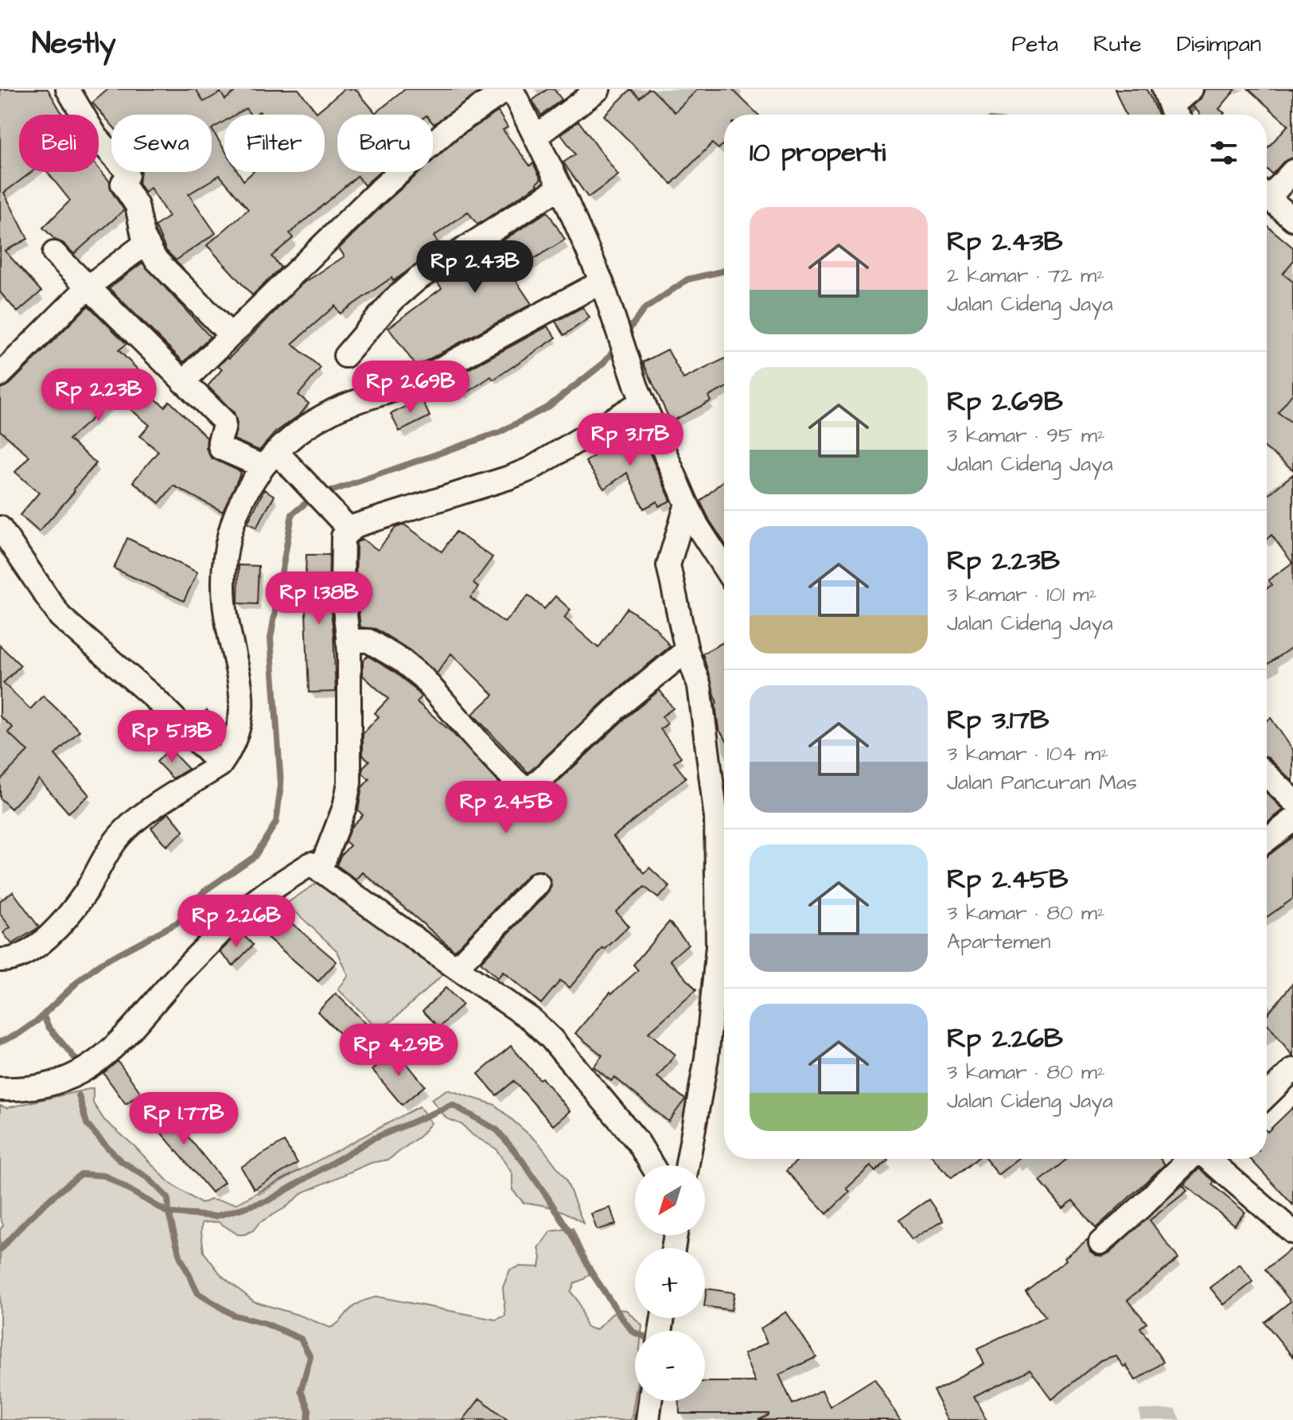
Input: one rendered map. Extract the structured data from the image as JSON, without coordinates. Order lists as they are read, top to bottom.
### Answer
{
  "north": "bottom left",
  "page": {
    "header": "Nestly",
    "nav": ["Peta", "Rute", "Disimpan"],
    "chip": [
      "Beli",
      "Sewa",
      "Filter",
      "Baru"
    ],
    "heading": "10 properti",
    "list": [
      {
        "name": "Rp 2.43B",
        "note": "2 kamar · 72 m² · Jalan Cideng Jaya"
      },
      {
        "name": "Rp 2.69B",
        "note": "3 kamar · 95 m² · Jalan Cideng Jaya"
      },
      {
        "name": "Rp 2.23B",
        "note": "3 kamar · 101 m² · Jalan Cideng Jaya"
      },
      {
        "name": "Rp 3.17B",
        "note": "3 kamar · 104 m² · Jalan Pancuran Mas"
      },
      {
        "name": "Rp 2.45B",
        "note": "3 kamar · 80 m² · Apartemen"
      },
      {
        "name": "Rp 2.26B",
        "note": "3 kamar · 80 m² · Jalan Cideng Jaya"
      }
    ],
    "price": [
      "Rp 2.43B",
      "Rp 2.69B",
      "Rp 2.23B",
      "Rp 3.17B",
      "Rp 1.38B",
      "Rp 5.13B",
      "Rp 2.45B",
      "Rp 2.26B",
      "Rp 4.29B",
      "Rp 1.77B"
    ],
    "map_buttons": ["+", "−"]
  }
}
